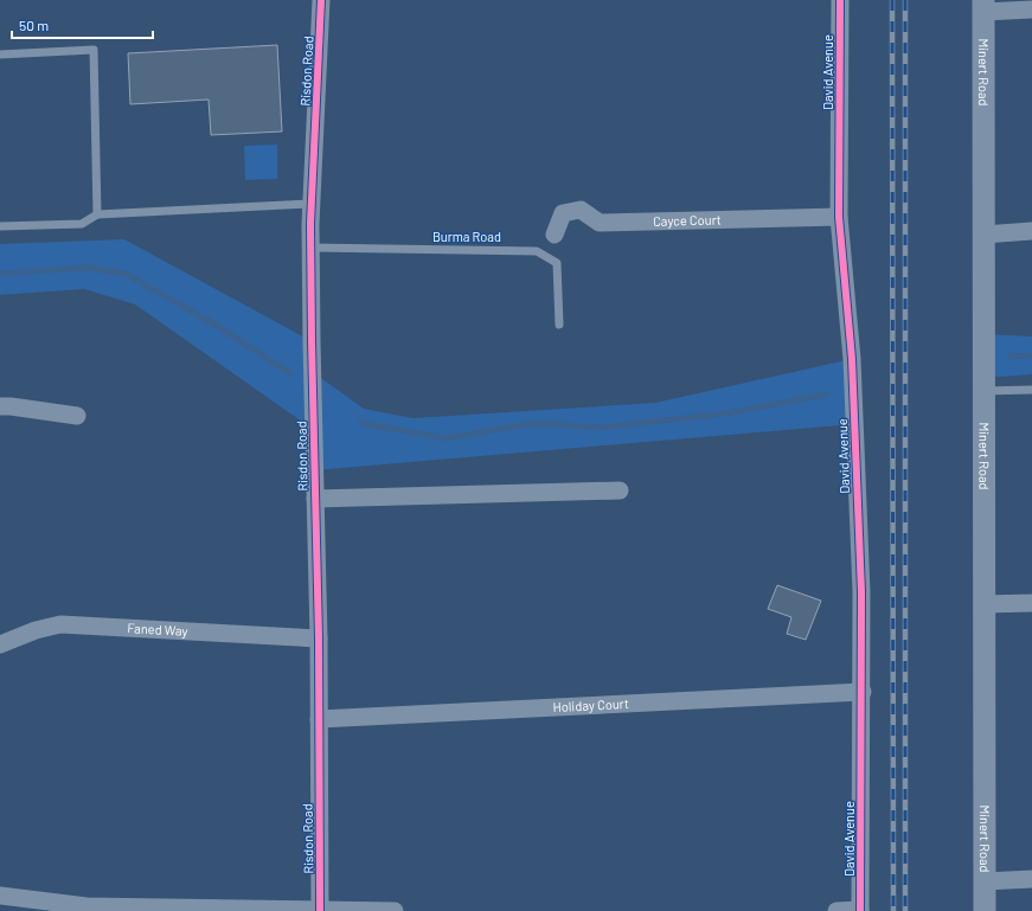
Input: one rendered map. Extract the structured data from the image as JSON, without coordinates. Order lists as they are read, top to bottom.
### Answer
{
  "streets": {
    "street": [
      "Risdon Road",
      "David Avenue",
      "Minert Road",
      "Cayce Court",
      "Faned Way",
      "Holiday Court"
    ],
    "lane": ["Burma Road"]
  },
  "crossings": [
    ["Risdon Road", "Burma Road"],
    ["Risdon Road", "Faned Way"],
    ["Risdon Road", "Holiday Court"],
    ["David Avenue", "Cayce Court"],
    ["David Avenue", "Holiday Court"]
  ],
  "scale_bar": "50 m"
}
